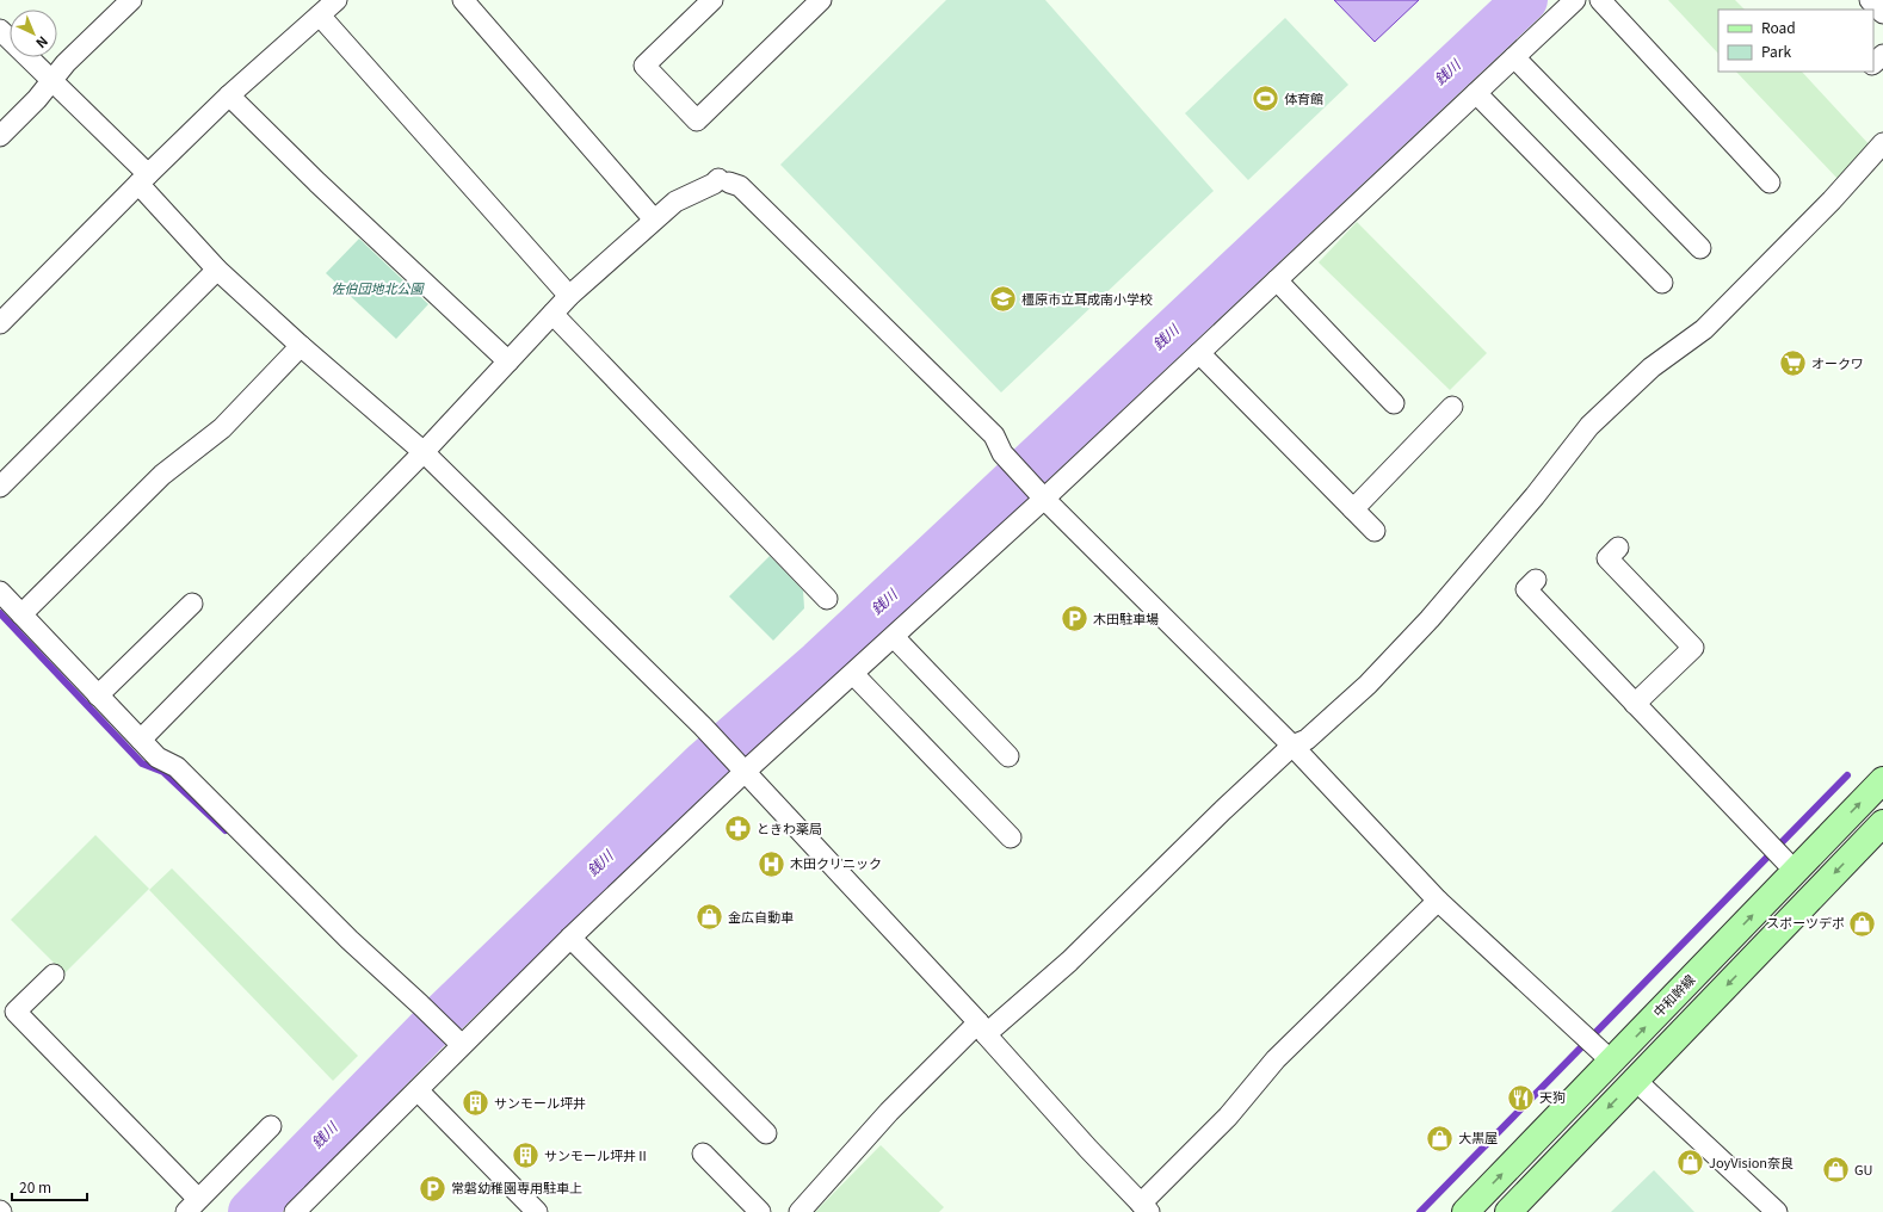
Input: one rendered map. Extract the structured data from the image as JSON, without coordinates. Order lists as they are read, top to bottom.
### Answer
{
  "streets": {
    "main road": ["中和幹線"]
  },
  "water": ["銭川"],
  "parks": ["佐伯団地北公園"],
  "places": {
    "sports": ["体育館"],
    "school or university": ["橿原市立耳成南小学校"],
    "supermarket": ["オークワ"],
    "parking": ["木田駐車場", "常磐幼稚園専用駐車上"],
    "pharmacy": ["ときわ薬局"],
    "hospital": ["木田クリニック"],
    "shop": [
      "金広自動車",
      "スポーツデポ",
      "大黒屋",
      "JoyVision奈良",
      "GU"
    ],
    "restaurant": ["天狗"],
    "building": ["サンモール坪井", "サンモール坪井Ⅱ"]
  },
  "legend": ["Road", "Park"],
  "scale_bar": "20 m",
  "north": "bottom right"
}
